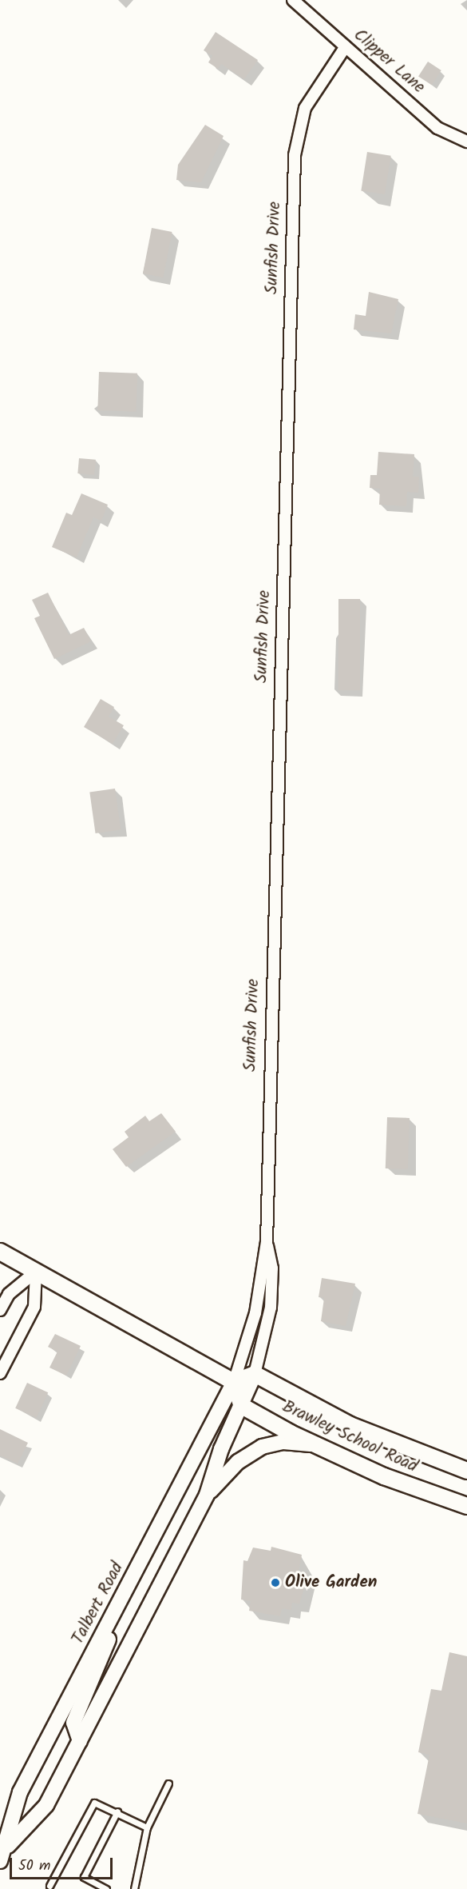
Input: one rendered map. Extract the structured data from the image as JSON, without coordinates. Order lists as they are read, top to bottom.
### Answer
{
  "streets": {
    "main road": ["Brawley School Road"],
    "street": ["Clipper Lane", "Sunfish Drive", "Talbert Road"]
  },
  "crossings": [
    ["Clipper Lane", "Sunfish Drive"],
    ["Sunfish Drive", "Brawley School Road"],
    ["Sunfish Drive", "Talbert Road"],
    ["Brawley School Road", "Talbert Road"]
  ],
  "places": ["Olive Garden"],
  "scale_bar": "50 m"
}
